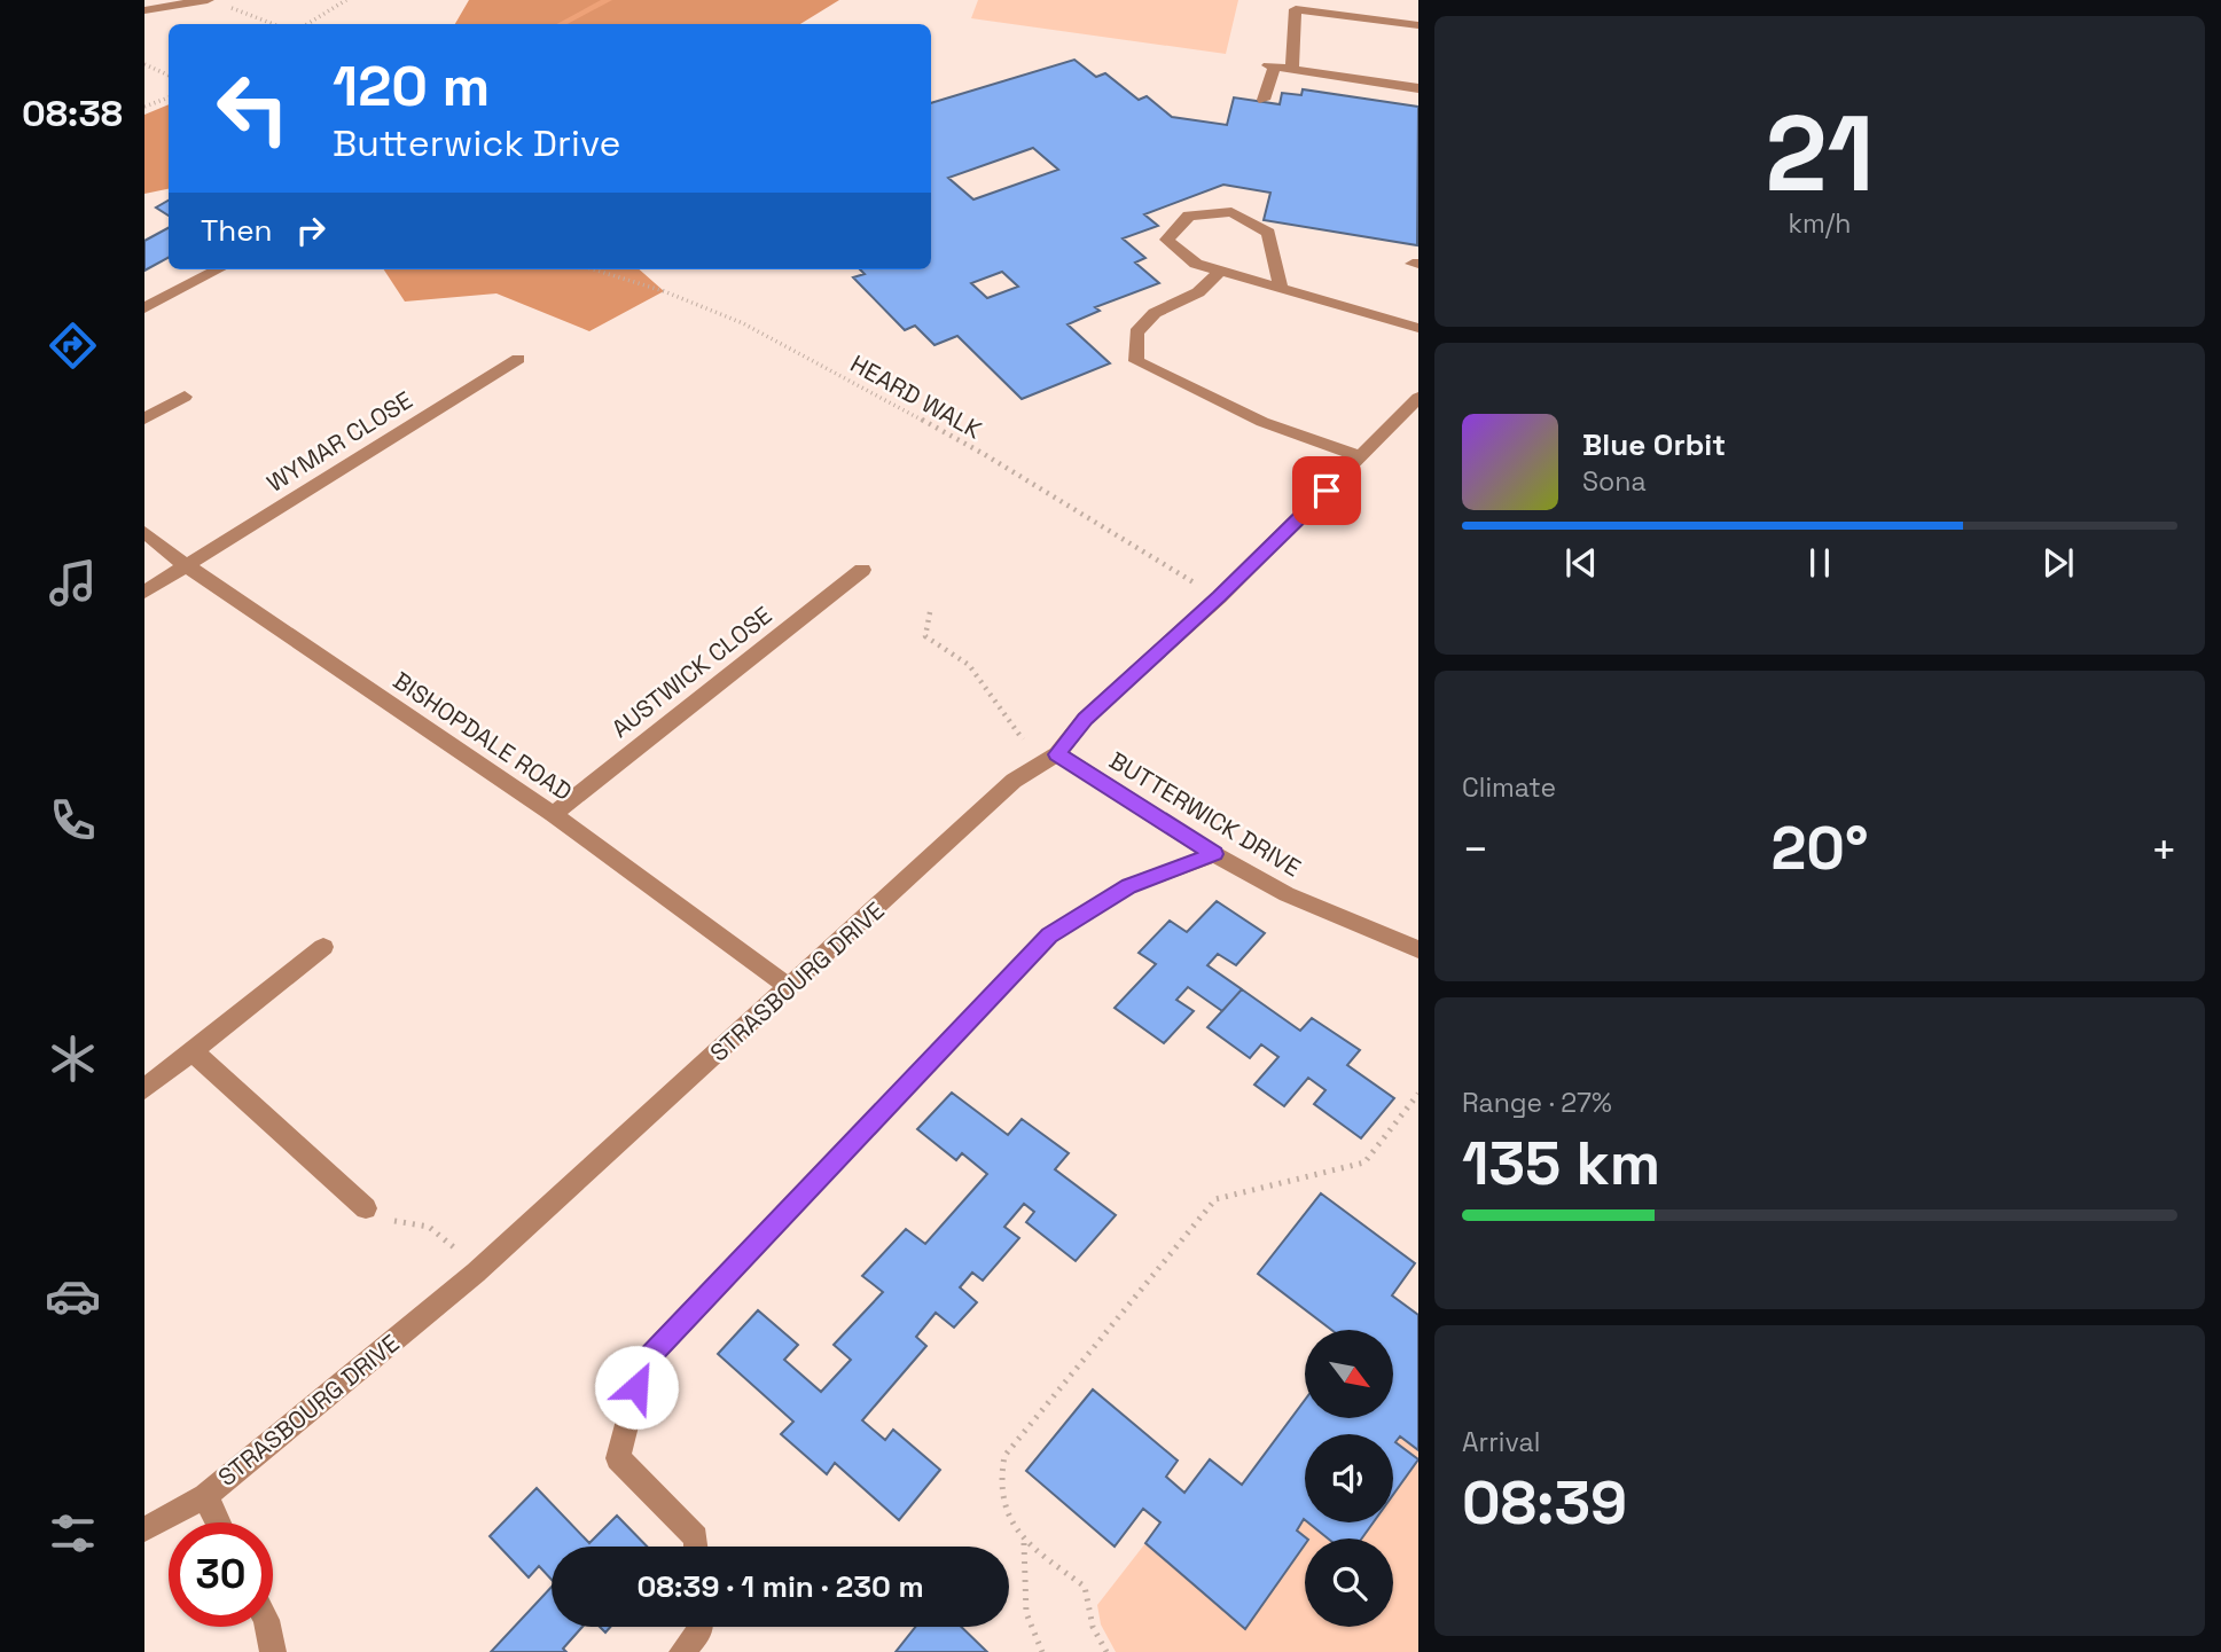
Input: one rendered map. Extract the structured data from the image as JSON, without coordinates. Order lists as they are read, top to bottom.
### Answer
{
  "streets": {
    "street": [
      "WYMAR CLOSE",
      "AUSTWICK CLOSE",
      "BISHOPDALE ROAD",
      "BUTTERWICK DRIVE",
      "STRASBOURG DRIVE"
    ],
    "path": ["HEARD WALK"]
  },
  "crossings": [
    ["HEARD WALK", "STRASBOURG DRIVE"],
    ["WYMAR CLOSE", "BISHOPDALE ROAD"],
    ["AUSTWICK CLOSE", "BISHOPDALE ROAD"],
    ["BISHOPDALE ROAD", "STRASBOURG DRIVE"],
    ["BUTTERWICK DRIVE", "STRASBOURG DRIVE"]
  ],
  "north": "bottom right",
  "page": {
    "tabs": "08:38",
    "tile": [
      ["21", "km/h"],
      "Climate",
      ["Range · 27%", "135 km"],
      ["Arrival", "08:39"]
    ],
    "turn": ["120 m", "Butterwick Drive"],
    "then": "Then",
    "song": ["Blue Orbit", "Sona"],
    "heat": ["−", "20°", "+"],
    "limit": "30",
    "trip": "08:39 · 1 min · 230 m"
  }
}
